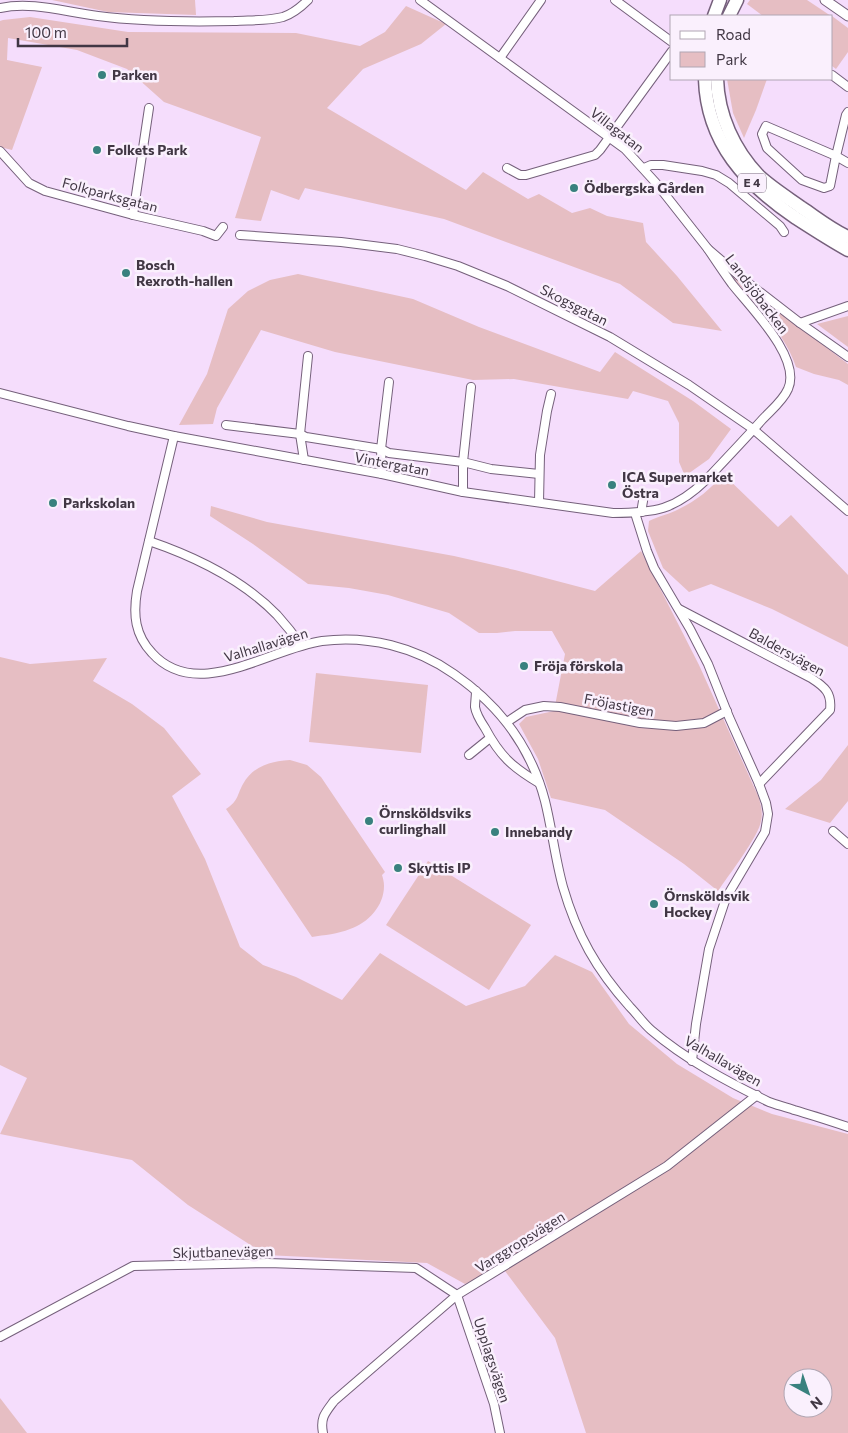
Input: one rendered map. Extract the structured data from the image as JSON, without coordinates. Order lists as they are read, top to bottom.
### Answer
{
  "streets": {
    "highway": ["E 4"],
    "street": [
      "Villagatan",
      "Folkparksgatan",
      "Landsjöbacken",
      "Skogsgatan",
      "Vintergatan",
      "Valhallavägen",
      "Baldersvägen",
      "Fröjastigen",
      "Varggropsvägen",
      "Skjutbanevägen",
      "Upplagsvägen"
    ]
  },
  "crossings": [
    ["Villagatan", "Landsjöbacken"],
    ["Landsjöbacken", "Skogsgatan"],
    ["Landsjöbacken", "Vintergatan"],
    ["Skogsgatan", "Vintergatan"],
    ["Vintergatan", "Valhallavägen"],
    ["Valhallavägen", "Fröjastigen"],
    ["Valhallavägen", "Varggropsvägen"],
    ["Varggropsvägen", "Skjutbanevägen"],
    ["Varggropsvägen", "Upplagsvägen"],
    ["Skjutbanevägen", "Upplagsvägen"]
  ],
  "places": [
    "Parken",
    "Folkets Park",
    "Ödbergska Gården",
    "Bosch Rexroth-hallen",
    "ICA Supermarket Östra",
    "Parkskolan",
    "Fröja förskola",
    "Örnsköldsviks curlinghall",
    "Innebandy",
    "Skyttis IP",
    "Örnsköldsvik Hockey"
  ],
  "legend": ["Road", "Park"],
  "scale_bar": "100 m",
  "north": "bottom right"
}
